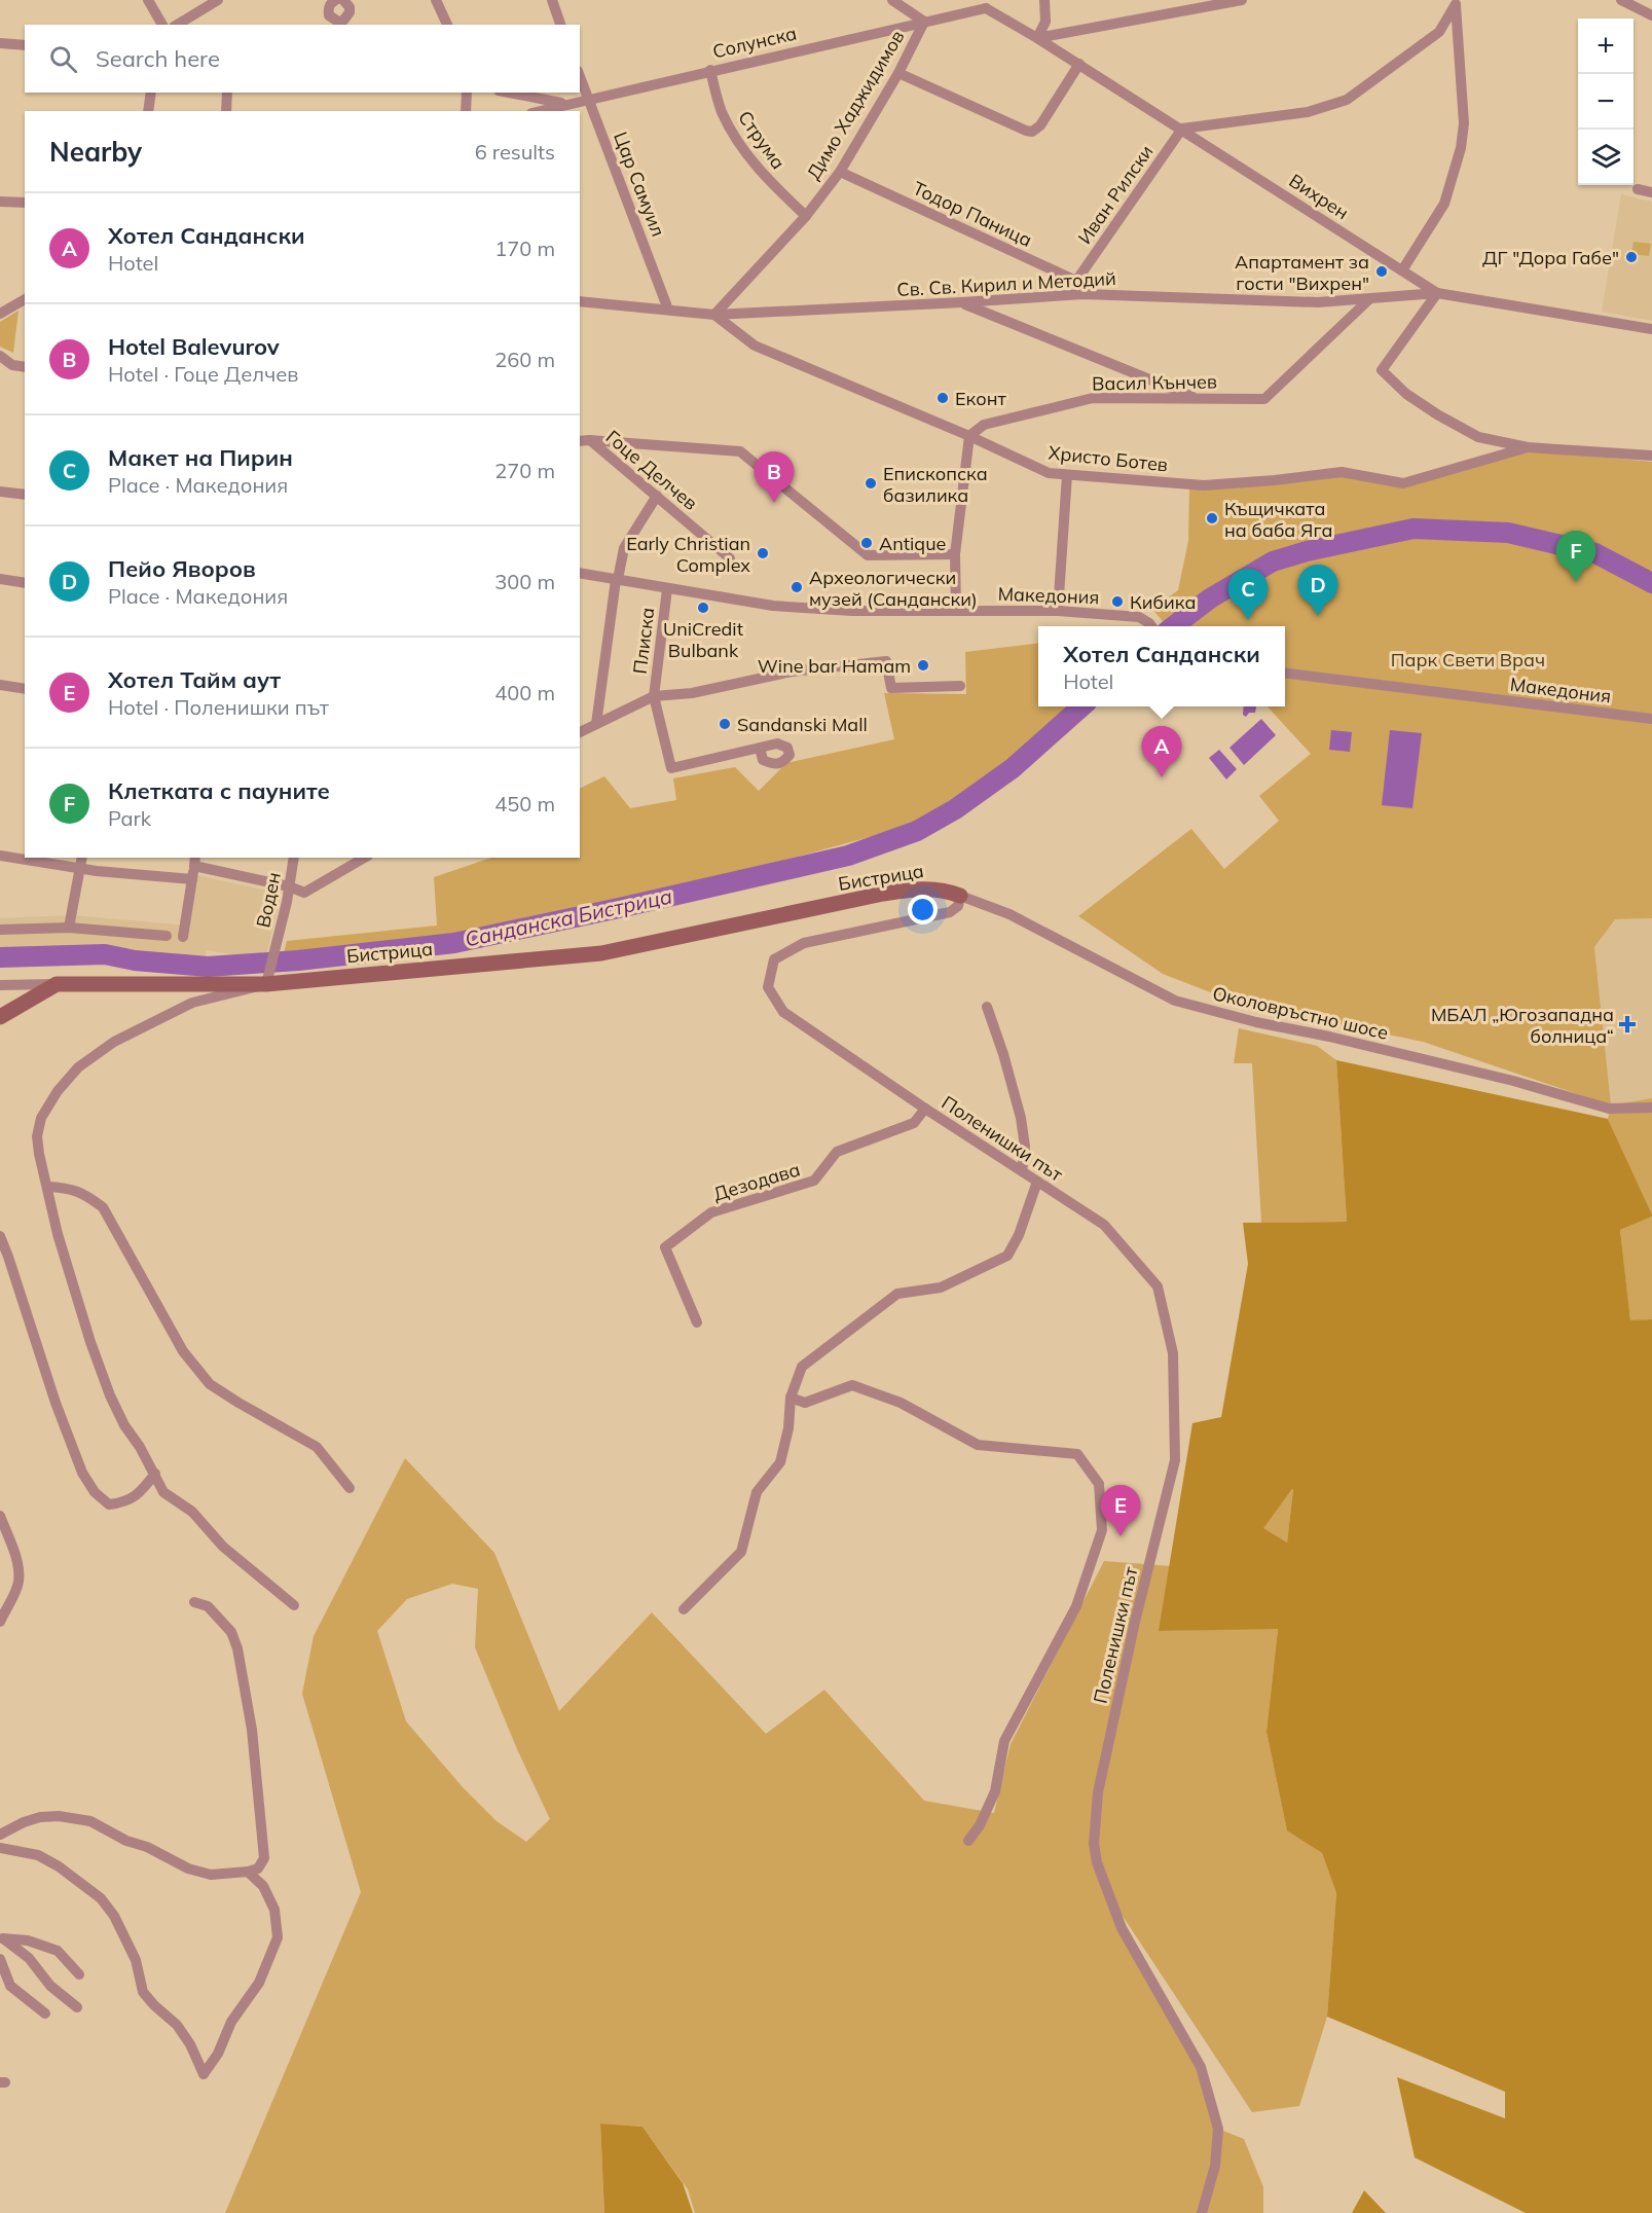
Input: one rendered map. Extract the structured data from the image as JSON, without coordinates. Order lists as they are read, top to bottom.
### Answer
{
  "streets": {
    "street": [
      "Солунска",
      "Димо Хаджидимов",
      "Струма",
      "Цар Самуил",
      "Иван Рилски",
      "Вихрен",
      "Тодор Паница",
      "Св. Св. Кирил и Методий",
      "Васил Кънчев",
      "Христо Ботев",
      "Гоце Делчев",
      "Македония",
      "Плиска",
      "Бистрица",
      "Воден",
      "Околовръстно шосе",
      "Поленишки път",
      "Дезодава"
    ]
  },
  "crossings": [
    ["Солунска", "Димо Хаджидимов"],
    ["Солунска", "Струма"],
    ["Солунска", "Цар Самуил"],
    ["Солунска", "Вихрен"],
    ["Димо Хаджидимов", "Струма"],
    ["Димо Хаджидимов", "Тодор Паница"],
    ["Димо Хаджидимов", "Св. Св. Кирил и Методий"],
    ["Димо Хаджидимов", "Христо Ботев"],
    ["Цар Самуил", "Св. Св. Кирил и Методий"],
    ["Иван Рилски", "Вихрен"],
    ["Иван Рилски", "Тодор Паница"],
    ["Вихрен", "Св. Св. Кирил и Методий"],
    ["Св. Св. Кирил и Методий", "Васил Кънчев"],
    ["Св. Св. Кирил и Методий", "Христо Ботев"],
    ["Васил Кънчев", "Христо Ботев"],
    ["Македония", "Плиска"],
    ["Бистрица", "Воден"],
    ["Бистрица", "Околовръстно шосе"],
    ["Бистрица", "Поленишки път"],
    ["Околовръстно шосе", "Поленишки път"],
    ["Поленишки път", "Дезодава"]
  ],
  "water": ["Санданска Бистрица"],
  "parks": ["Парк Свети Врач"],
  "places": {
    "other": [
      "ДГ \"Дора Габе\"",
      "Апартамент за гости \"Вихрен\"",
      "Еконт",
      "Епископска базилика",
      "Къщичката на баба Яга",
      "Antique",
      "Early Christian Complex",
      "Археологически музей (Сандански)",
      "Кибика",
      "UniCredit Bulbank",
      "Wine bar Hamam",
      "Sandanski Mall"
    ],
    "health": ["МБАЛ „Югозападна болница“"]
  },
  "page": {
    "map_buttons": ["+", "−"],
    "search": "Search here",
    "heading": ["Nearby", "6 results"],
    "list": [
      {
        "mark": "A",
        "name": "Хотел Сандански",
        "note": "Hotel",
        "value": "170 m"
      },
      {
        "mark": "B",
        "name": "Hotel Balevurov",
        "note": "Hotel · Гоце Делчев",
        "value": "260 m"
      },
      {
        "mark": "C",
        "name": "Макет на Пирин",
        "note": "Place · Македония",
        "value": "270 m"
      },
      {
        "mark": "D",
        "name": "Пейо Яворов",
        "note": "Place · Македония",
        "value": "300 m"
      },
      {
        "mark": "E",
        "name": "Хотел Тайм аут",
        "note": "Hotel · Поленишки път",
        "value": "400 m"
      },
      {
        "mark": "F",
        "name": "Клетката с пауните",
        "note": "Park",
        "value": "450 m"
      }
    ],
    "pins": [
      "B",
      "F",
      "D",
      "C",
      "A",
      "E"
    ],
    "popup": ["Хотел Сандански", "Hotel"]
  }
}
